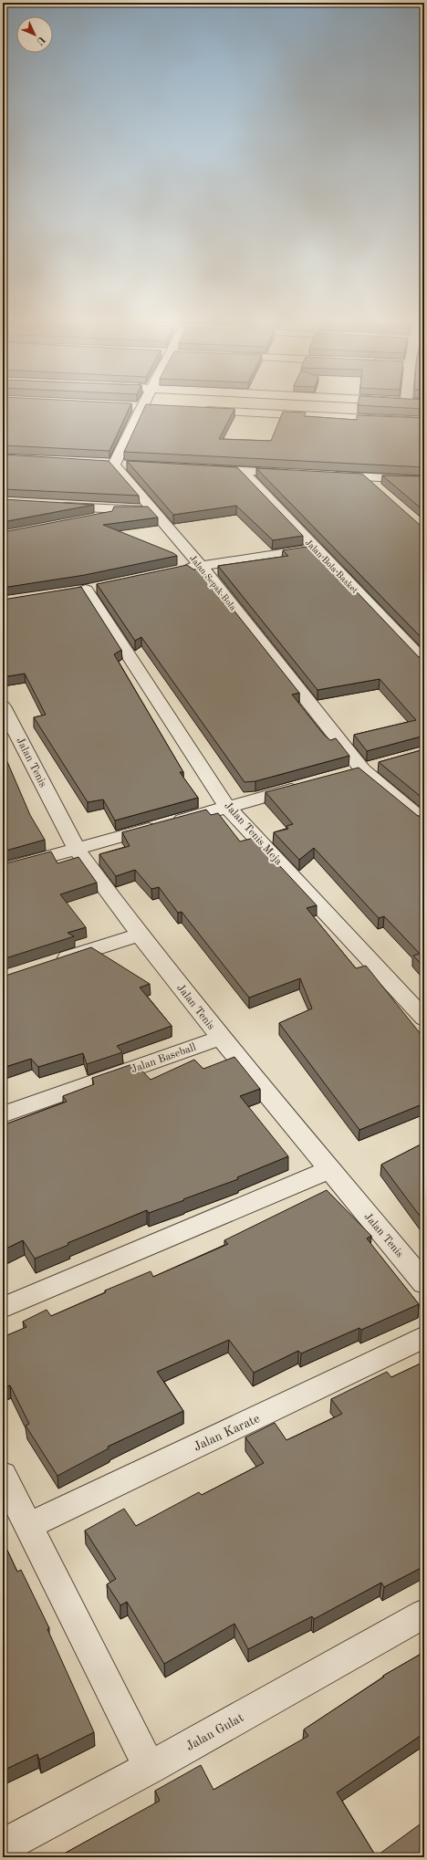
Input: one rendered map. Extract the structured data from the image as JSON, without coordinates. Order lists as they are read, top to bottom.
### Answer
{
  "streets": {
    "street": [
      "Jalan Bola Basket",
      "Jalan Sepak Bola",
      "Jalan Tenis",
      "Jalan Tenis Meja",
      "Jalan Baseball",
      "Jalan Karate",
      "Jalan Gulat"
    ]
  },
  "crossings": [
    ["Jalan Tenis", "Jalan Baseball"]
  ],
  "north": "bottom right"
}
